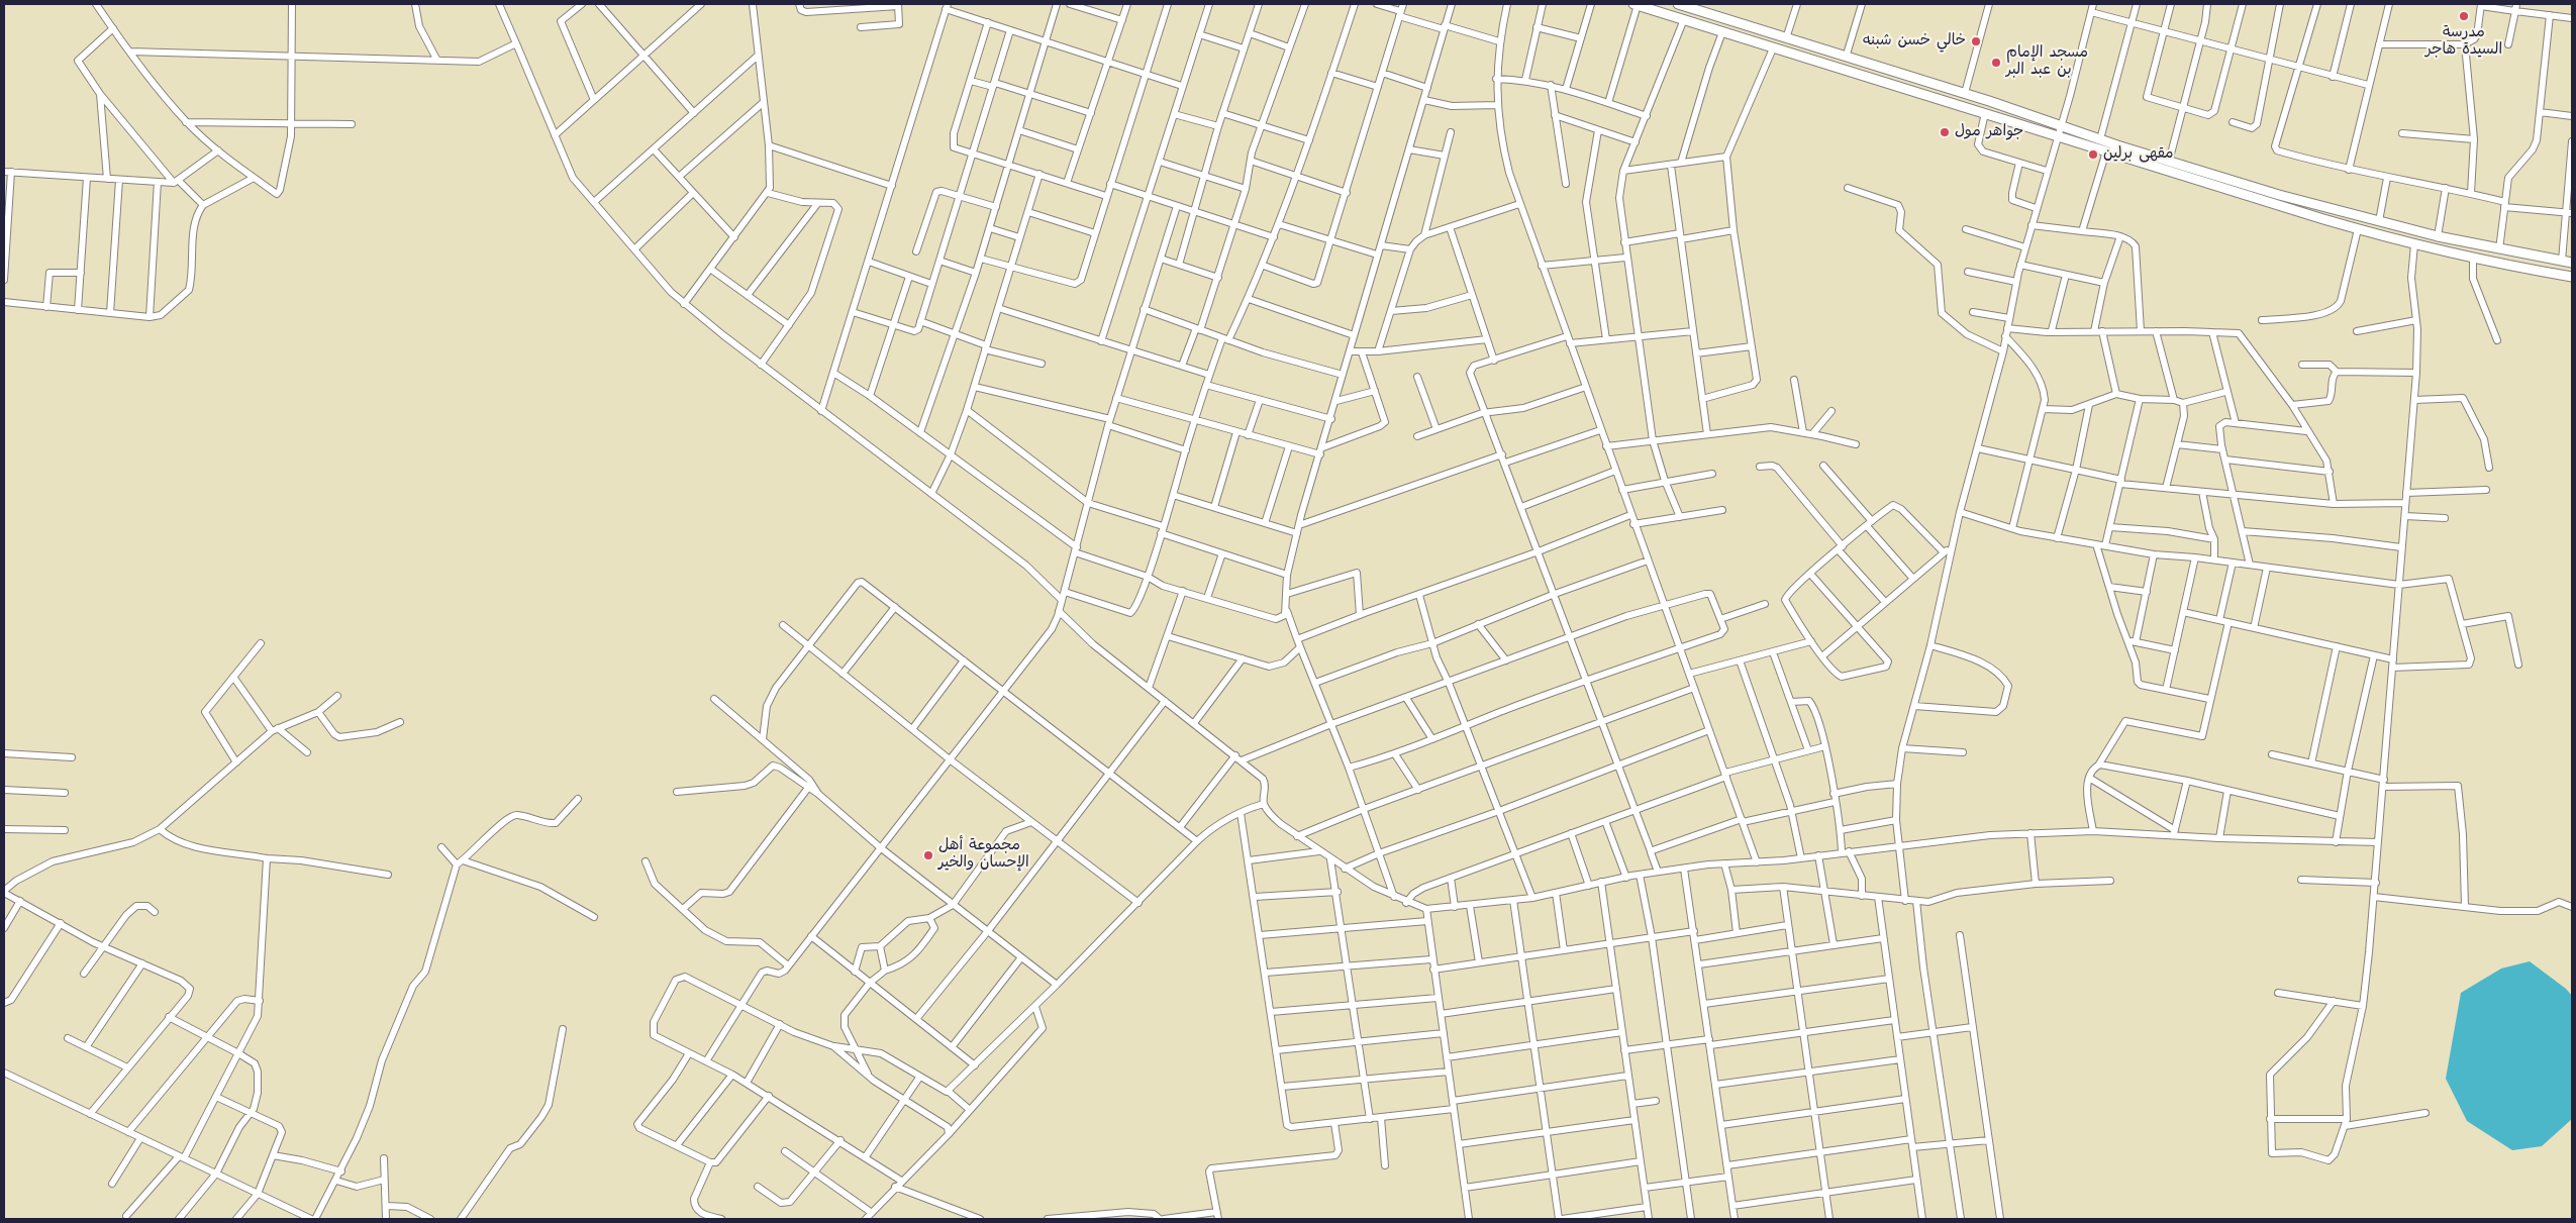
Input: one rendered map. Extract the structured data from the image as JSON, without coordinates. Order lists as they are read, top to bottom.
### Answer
{
  "places": [
    "مدرسة السيدة هاجر",
    "خالي خسن شبنه",
    "مسجد الإمام بن عبد البر",
    "جواهر مول",
    "مقهى برلين",
    "مجموعة أهل الإحسان والخير"
  ]
}
